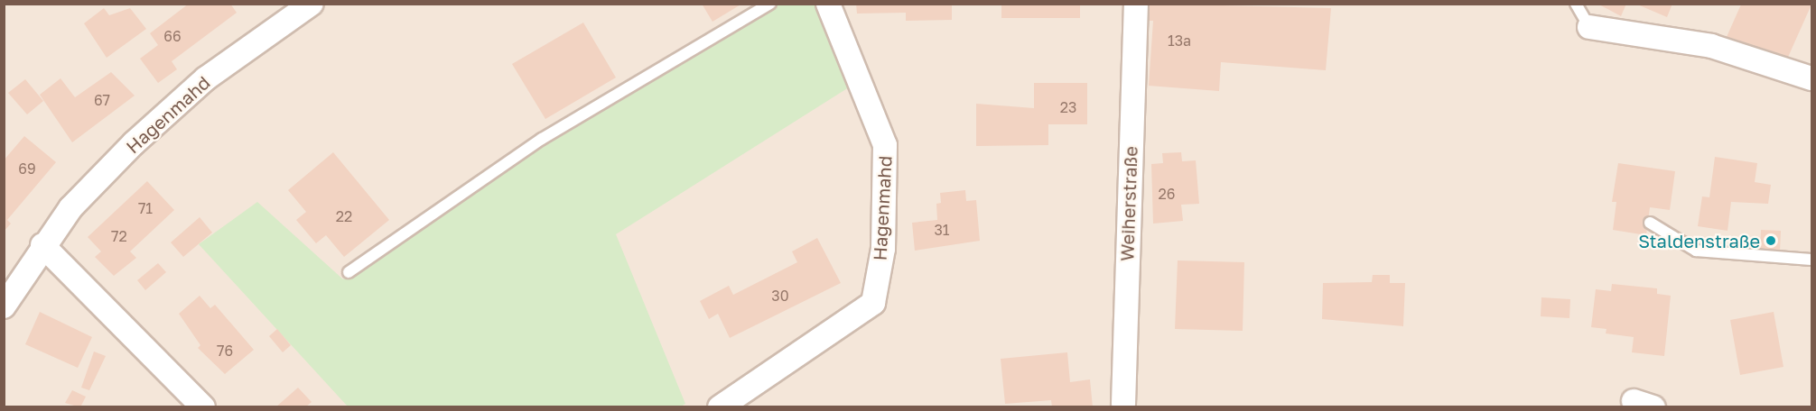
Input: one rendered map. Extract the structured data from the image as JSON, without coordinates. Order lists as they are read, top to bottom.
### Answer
{
  "streets": {
    "street": ["Hagenmahd", "Weiherstraße"]
  },
  "places": ["Staldenstraße"],
  "house_numbers": [
    "66",
    "13a",
    "67",
    "23",
    "69",
    "26",
    "71",
    "22",
    "31",
    "72",
    "30",
    "76"
  ]
}
